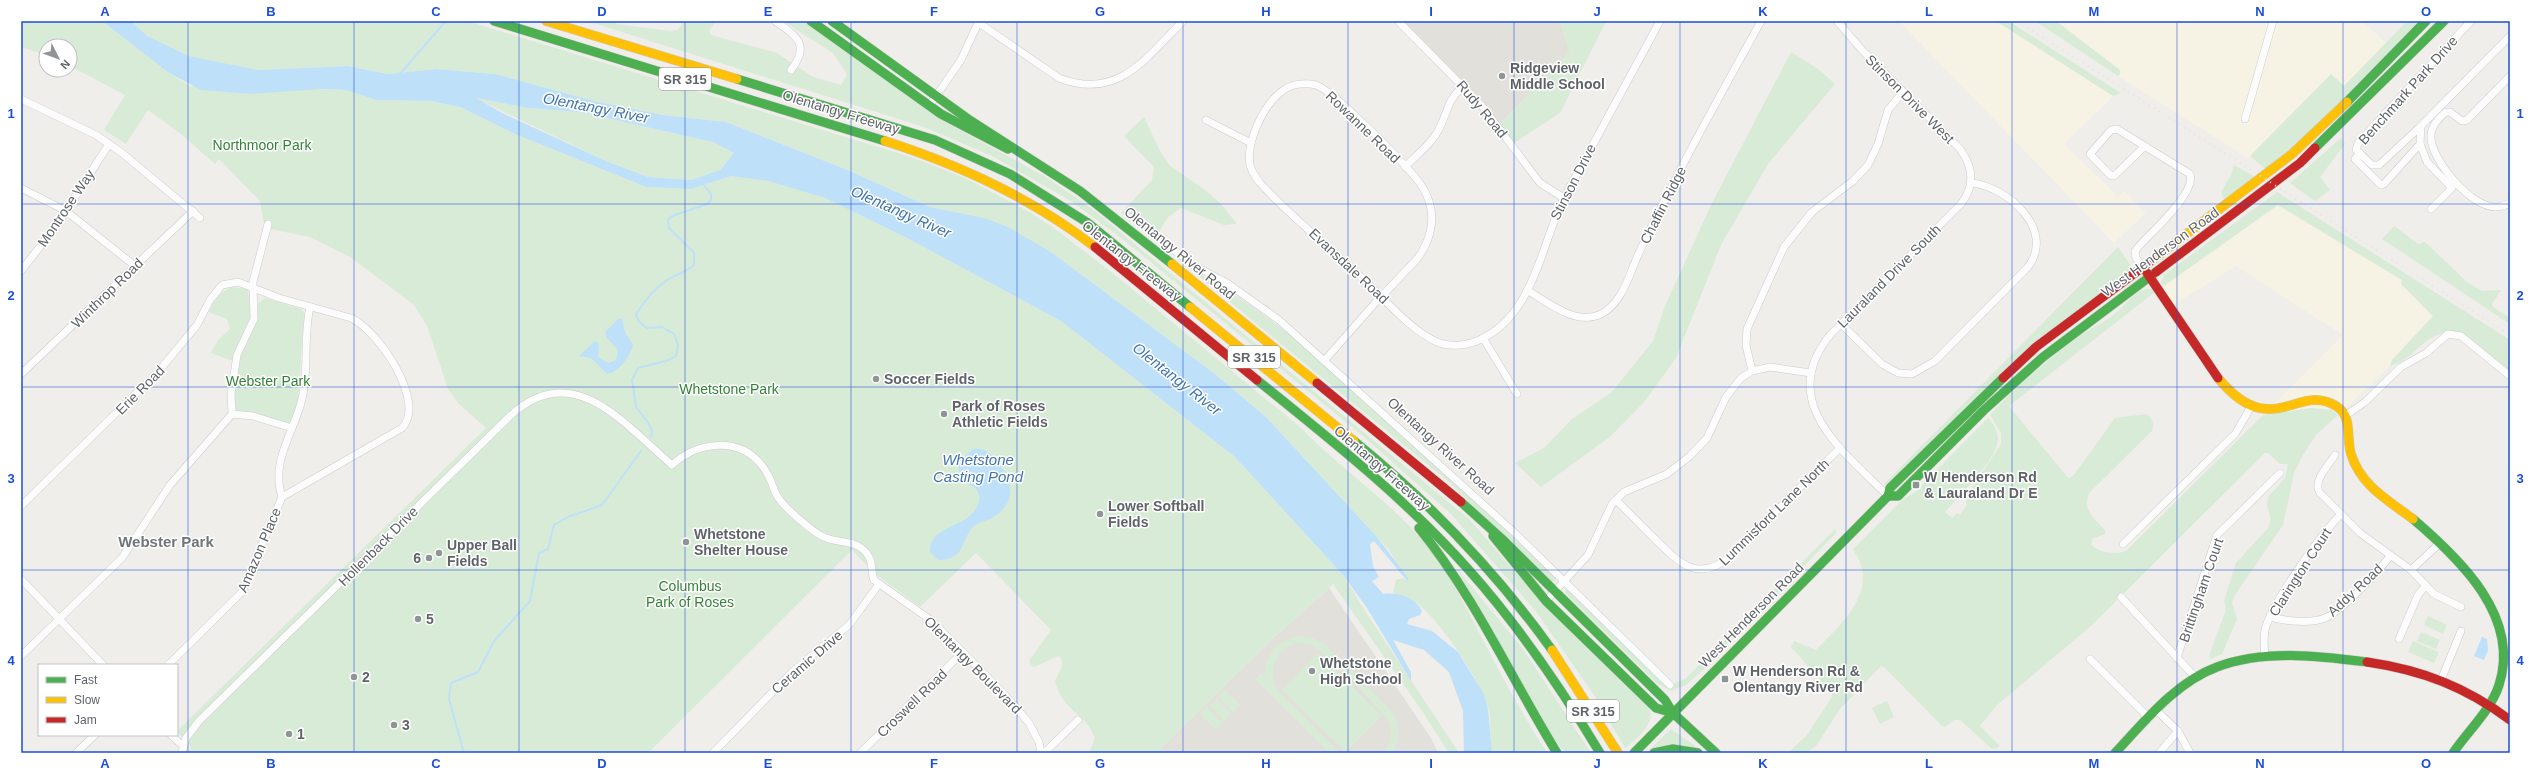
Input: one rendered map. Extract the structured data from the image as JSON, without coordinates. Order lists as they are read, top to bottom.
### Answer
{
  "streets": {
    "main road": [
      "SR 315",
      "Olentangy Freeway",
      "West Henderson Road",
      "Olentangy River Road"
    ],
    "street": [
      "Benchmark Park Drive",
      "Stinson Drive West",
      "Rudy Road",
      "Rowanne Road",
      "Stinson Drive",
      "Chaffin Ridge",
      "Montrose Way",
      "Evansdale Road",
      "Lauraland Drive South",
      "Winthrop Road",
      "Erie Road",
      "Lummisford Lane North",
      "Hollenback Drive",
      "Amazon Place",
      "Clarington Court",
      "Brittingham Court",
      "Addy Road",
      "Ceramic Drive",
      "Olentangy Boulevard",
      "Croswell Road"
    ]
  },
  "crossings": [
    ["Stinson Drive West", "Lauraland Drive South"],
    ["Rudy Road", "Stinson Drive"],
    ["Rowanne Road", "Evansdale Road"],
    ["Stinson Drive", "Chaffin Ridge"],
    ["Stinson Drive", "Evansdale Road"],
    ["West Henderson Road", "Olentangy River Road"],
    ["Hollenback Drive", "Ceramic Drive"],
    ["Hollenback Drive", "Olentangy Boulevard"],
    ["Clarington Court", "Addy Road"],
    ["Ceramic Drive", "Olentangy Boulevard"],
    ["Olentangy Boulevard", "Croswell Road"]
  ],
  "districts": ["Webster Park"],
  "water": ["Olentangy River", "Whetstone Casting Pond"],
  "parks": [
    "Northmoor Park",
    "Webster Park",
    "Whetstone Park",
    "Columbus Park of Roses"
  ],
  "places": {
    "other": [
      "Ridgeview Middle School",
      "Soccer Fields",
      "Park of Roses Athletic Fields",
      "Lower Softball Fields",
      "Whetstone Shelter House",
      "Upper Ball Fields",
      "6",
      "5",
      "Whetstone High School",
      "2",
      "3",
      "1"
    ],
    "transit": ["W Henderson Rd & Lauraland Dr E", "W Henderson Rd & Olentangy River Rd"]
  },
  "legend": ["Fast", "Slow", "Jam"],
  "north": "bottom right",
  "grid": {
    "columns": [
      "A",
      "B",
      "C",
      "D",
      "E",
      "F",
      "G",
      "H",
      "I",
      "J",
      "K",
      "L",
      "M",
      "N",
      "O"
    ],
    "rows": [
      "1",
      "2",
      "3",
      "4"
    ]
  }
}
